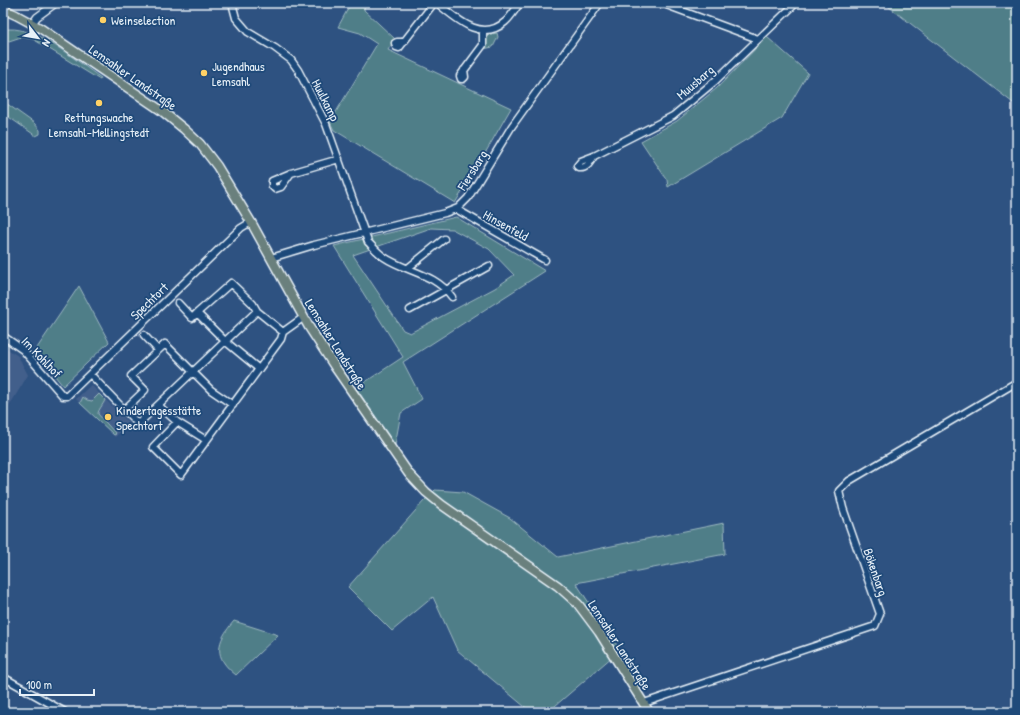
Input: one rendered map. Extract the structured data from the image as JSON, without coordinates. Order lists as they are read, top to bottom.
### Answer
{
  "streets": {
    "main road": ["Lemsahler Landstraße"],
    "street": [
      "Muusbarg",
      "Huulkamp",
      "Fiersbarg",
      "Hinsenfeld",
      "Spechtort",
      "Im Kohlhof",
      "Bökenbarg"
    ]
  },
  "crossings": [
    ["Lemsahler Landstraße", "Fiersbarg"],
    ["Lemsahler Landstraße", "Spechtort"],
    ["Lemsahler Landstraße", "Bökenbarg"],
    ["Huulkamp", "Fiersbarg"],
    ["Fiersbarg", "Hinsenfeld"],
    ["Spechtort", "Im Kohlhof"]
  ],
  "places": [
    "Weinselection",
    "Jugendhaus Lemsahl",
    "Rettungswache Lemsahl-Mellingstedt",
    "Kindertagesstätte Spechtort"
  ],
  "scale_bar": "100 m",
  "north": "bottom right"
}
